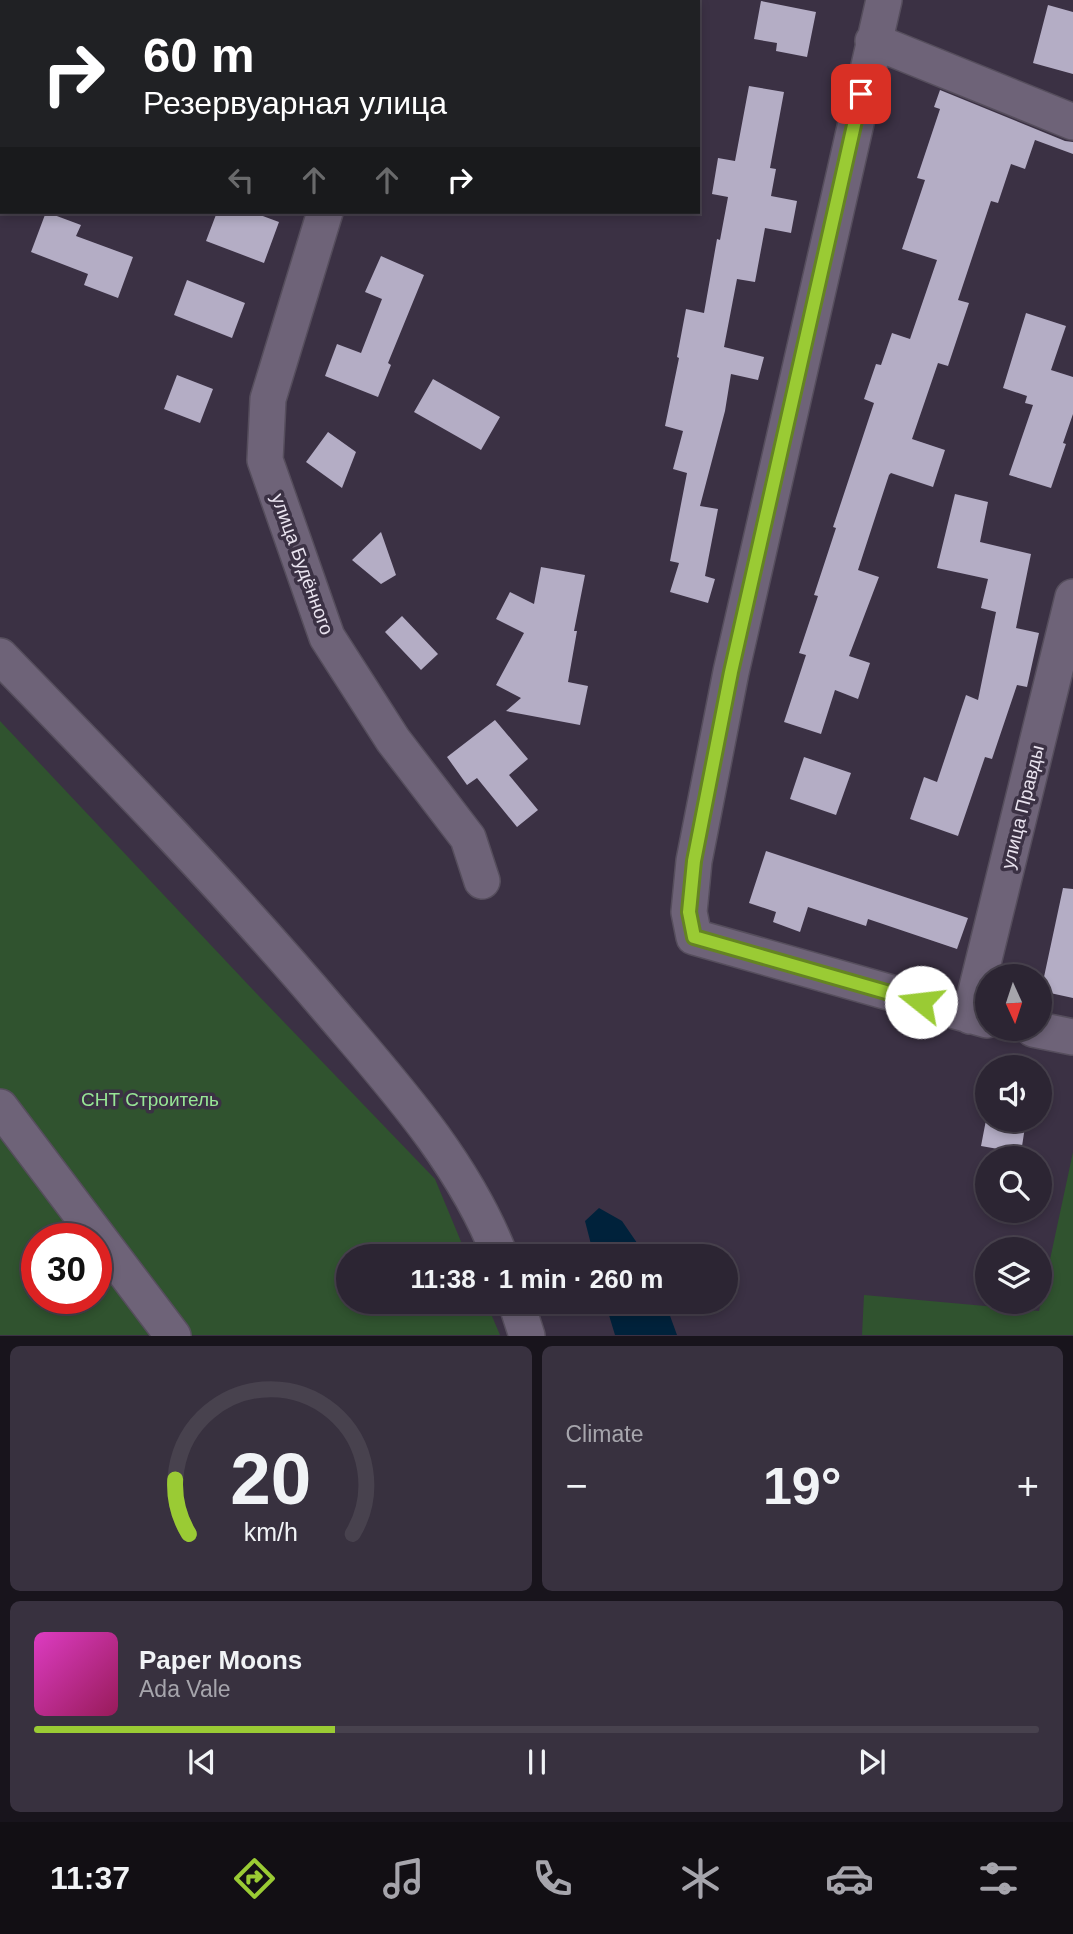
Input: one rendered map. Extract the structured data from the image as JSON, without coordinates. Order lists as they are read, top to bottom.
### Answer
{
  "streets": {
    "street": ["улица Будённого", "улица Правды"]
  },
  "parks": ["СНТ Строитель"],
  "north": "bottom",
  "page": {
    "turn": ["60 m", "Резервуарная улица"],
    "limit": "30",
    "trip": "11:38 · 1 min · 260 m",
    "tile": "Climate",
    "heat": ["−", "19°", "+"],
    "song": ["Paper Moons", "Ada Vale"],
    "tabs": "11:37",
    "gauge": ["20", "km/h"]
  }
}
